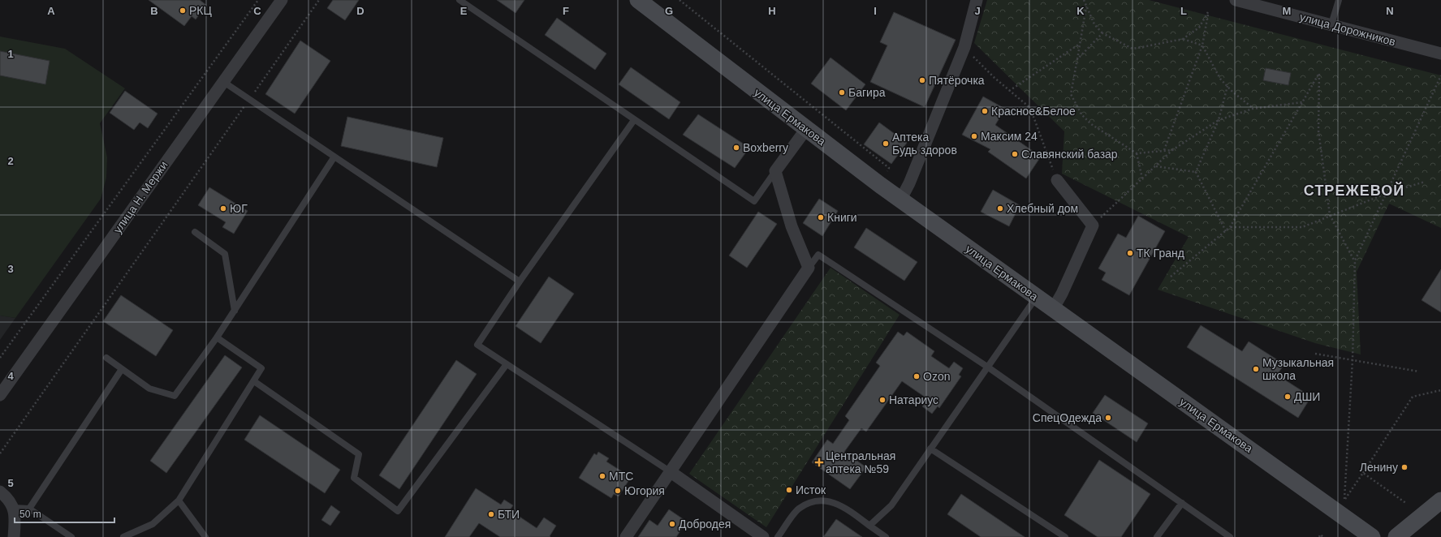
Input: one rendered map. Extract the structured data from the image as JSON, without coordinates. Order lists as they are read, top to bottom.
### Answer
{
  "streets": {
    "street": ["улица Дорожников", "улица Ермакова", "улица Н. Мержи"]
  },
  "districts": ["СТРЕЖЕВОЙ"],
  "places": {
    "other": [
      "РКЦ",
      "Пятёрочка",
      "Багира",
      "Красное&Белое",
      "Максим 24",
      "Аптека Будь здоров",
      "Boxberry",
      "Славянский базар",
      "ЮГ",
      "Хлебный дом",
      "Книги",
      "ТК Гранд",
      "Музыкальная школа",
      "Ozon",
      "ДШИ",
      "Натариус",
      "СпецОдежда",
      "Ленину",
      "МТС",
      "Исток",
      "Югория",
      "БТИ",
      "Добродея"
    ],
    "health": ["Центральная аптека №59"]
  },
  "scale_bar": "50 m",
  "grid": {
    "columns": [
      "A",
      "B",
      "C",
      "D",
      "E",
      "F",
      "G",
      "H",
      "I",
      "J",
      "K",
      "L",
      "M",
      "N"
    ],
    "rows": [
      "1",
      "2",
      "3",
      "4",
      "5"
    ]
  }
}
